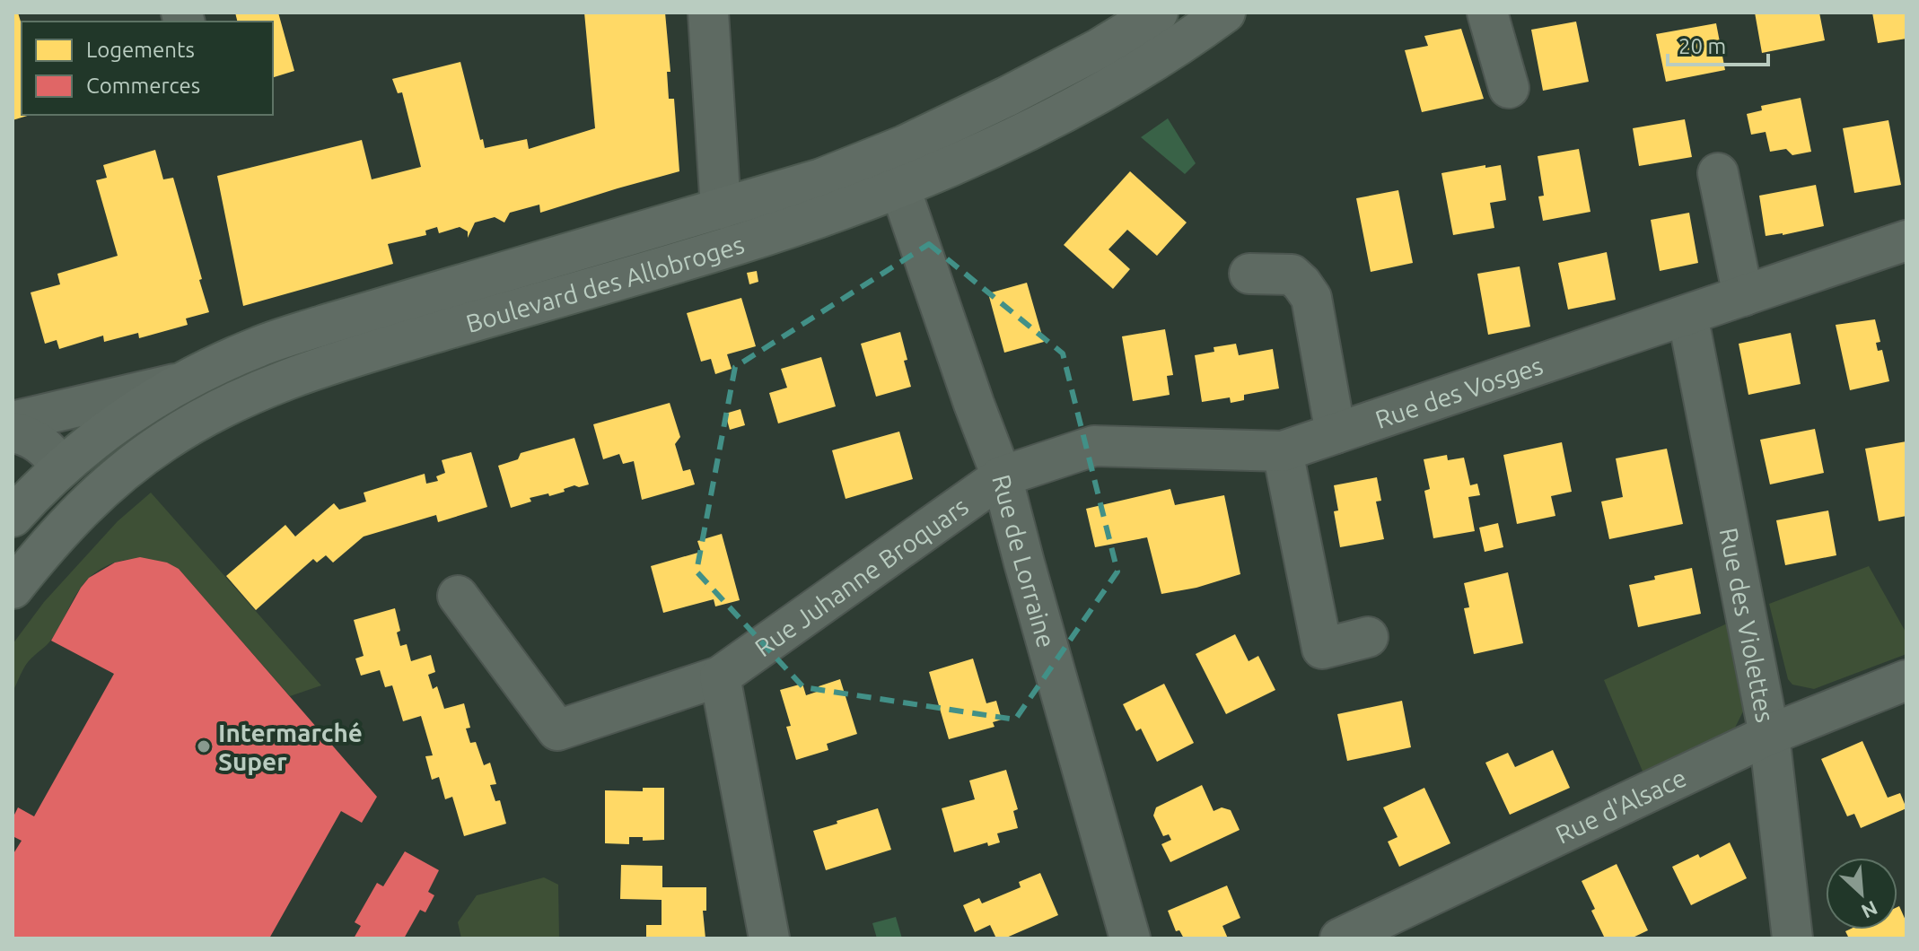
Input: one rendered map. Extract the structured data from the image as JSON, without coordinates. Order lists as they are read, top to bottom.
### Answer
{
  "streets": {
    "main road": ["Boulevard des Allobroges"],
    "street": [
      "Rue des Vosges",
      "Rue de Lorraine",
      "Rue Juhanne Broquars",
      "Rue des Violettes",
      "Rue d'Alsace"
    ]
  },
  "crossings": [
    ["Boulevard des Allobroges", "Rue de Lorraine"],
    ["Rue des Vosges", "Rue de Lorraine"],
    ["Rue des Vosges", "Rue Juhanne Broquars"],
    ["Rue des Vosges", "Rue des Violettes"],
    ["Rue de Lorraine", "Rue Juhanne Broquars"],
    ["Rue des Violettes", "Rue d'Alsace"]
  ],
  "places": ["Intermarché Super"],
  "legend": ["Logements", "Commerces"],
  "scale_bar": "20 m",
  "north": "bottom right"
}
